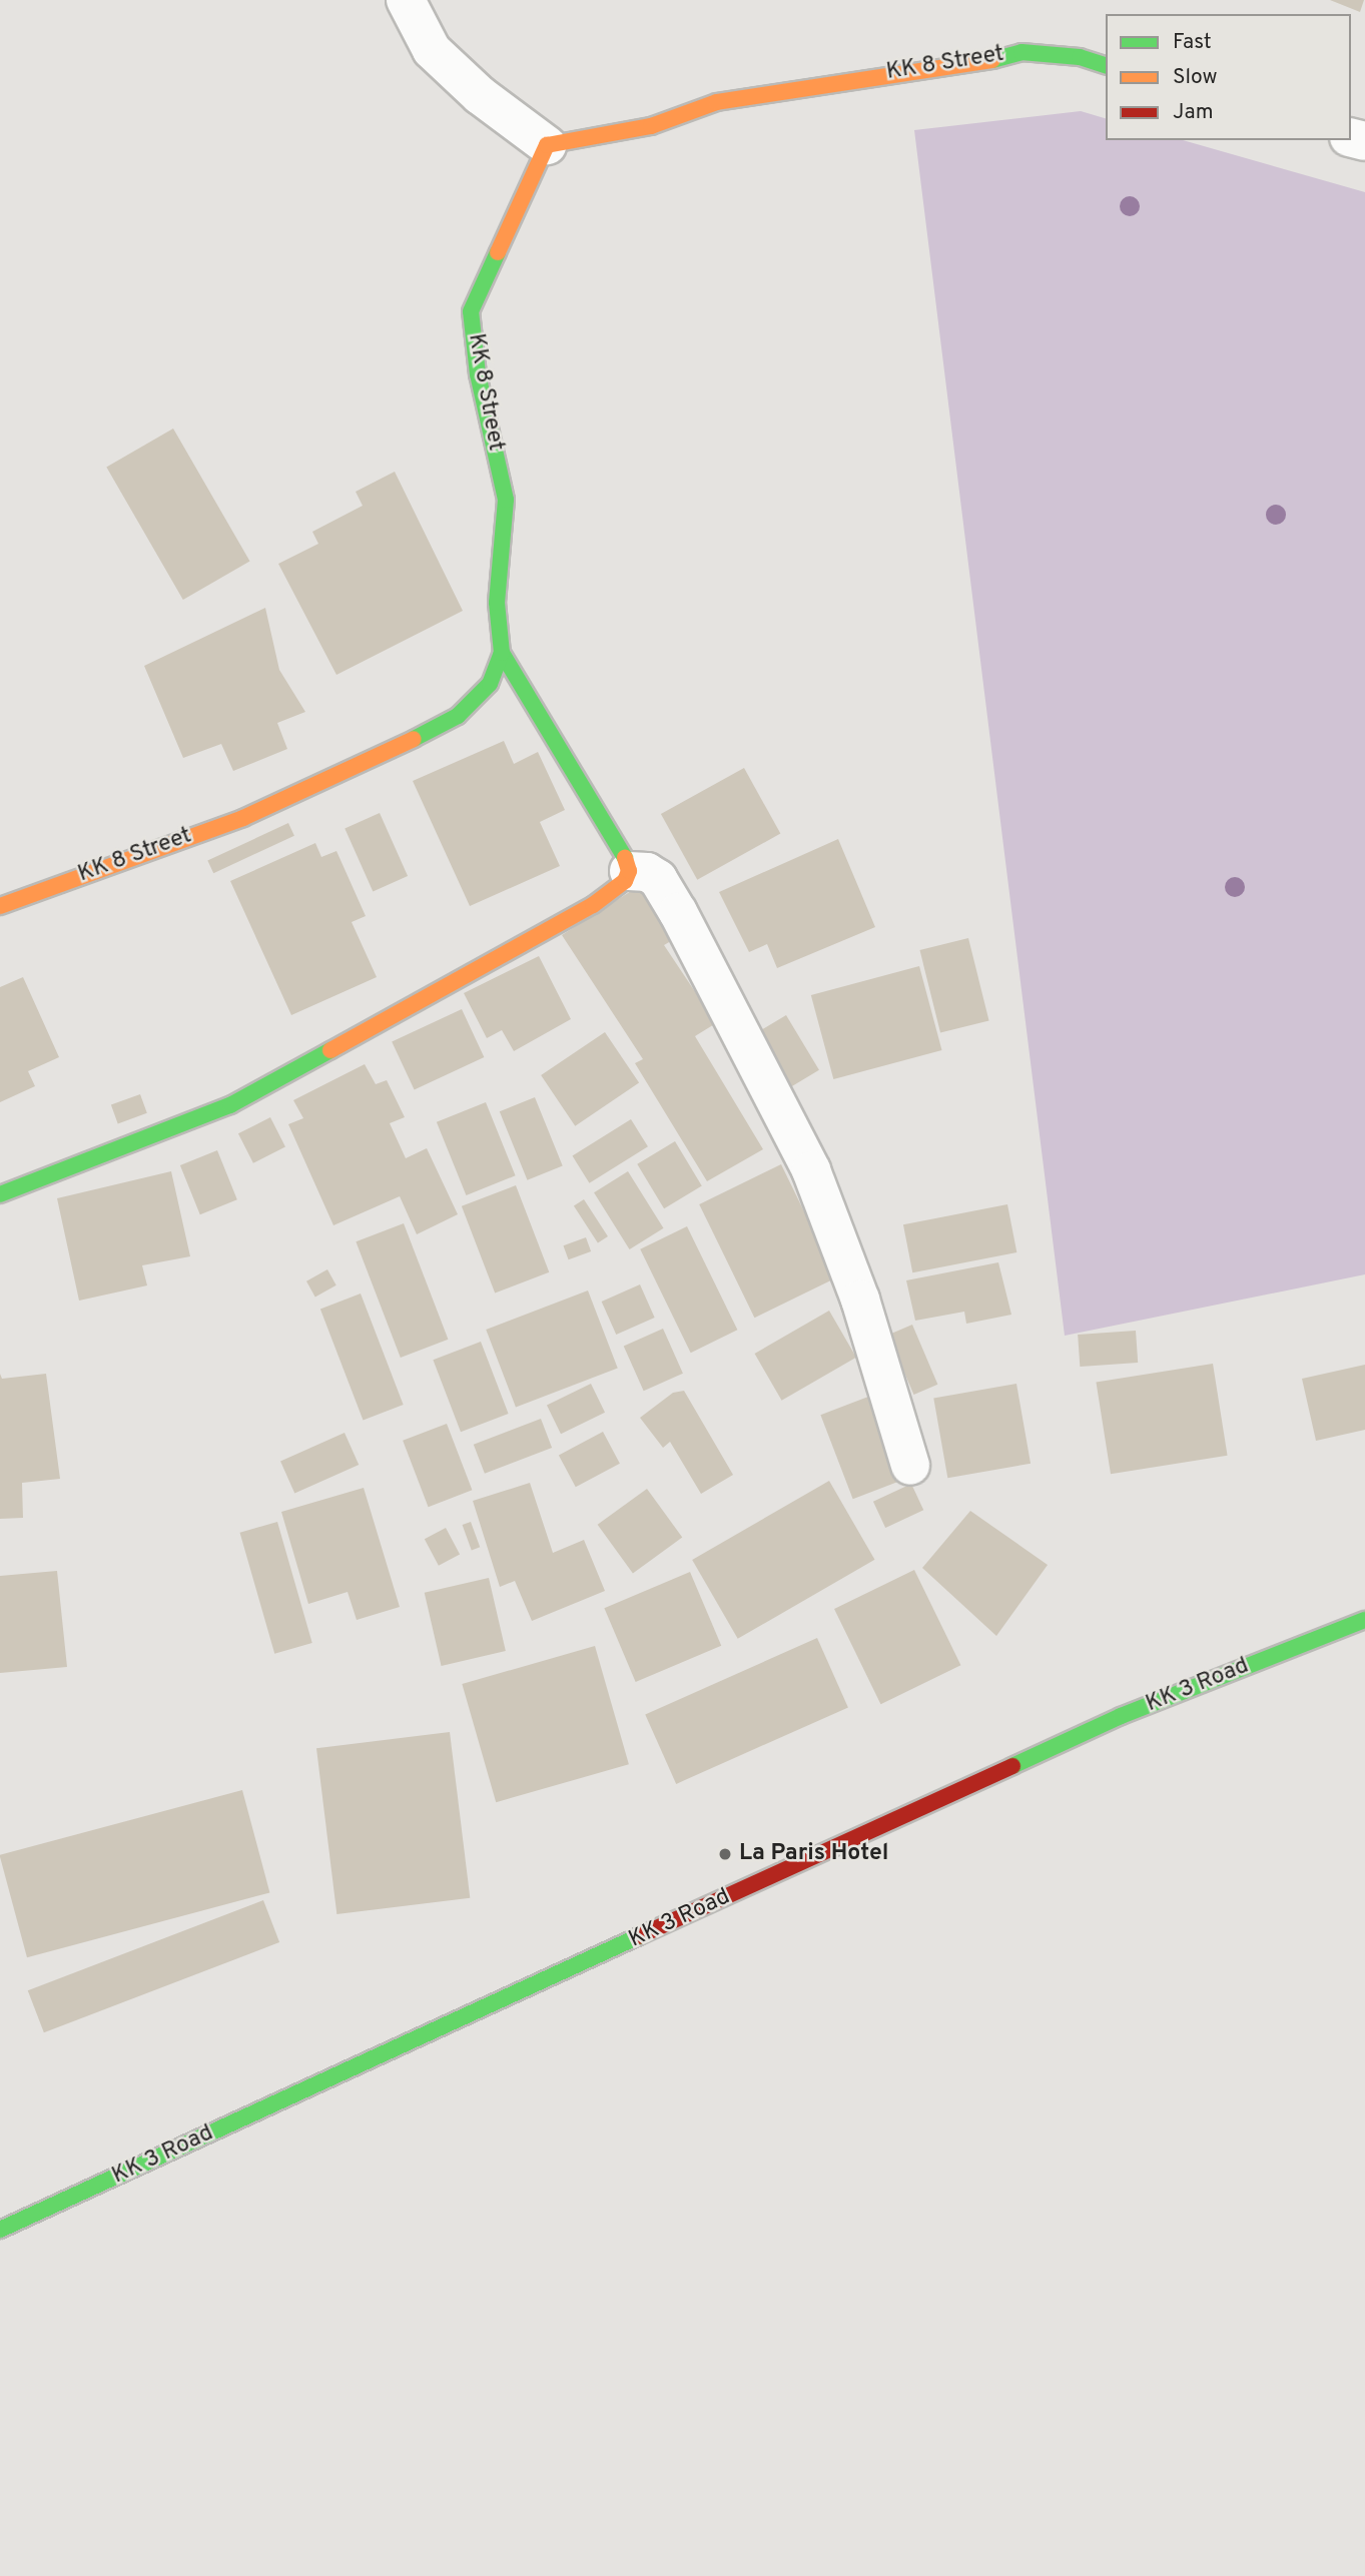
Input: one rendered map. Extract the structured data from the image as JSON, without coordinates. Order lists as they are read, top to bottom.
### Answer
{
  "streets": {
    "main road": ["KK 8 Street", "KK 3 Road"]
  },
  "places": ["La Paris Hotel"],
  "legend": ["Fast", "Slow", "Jam"]
}
